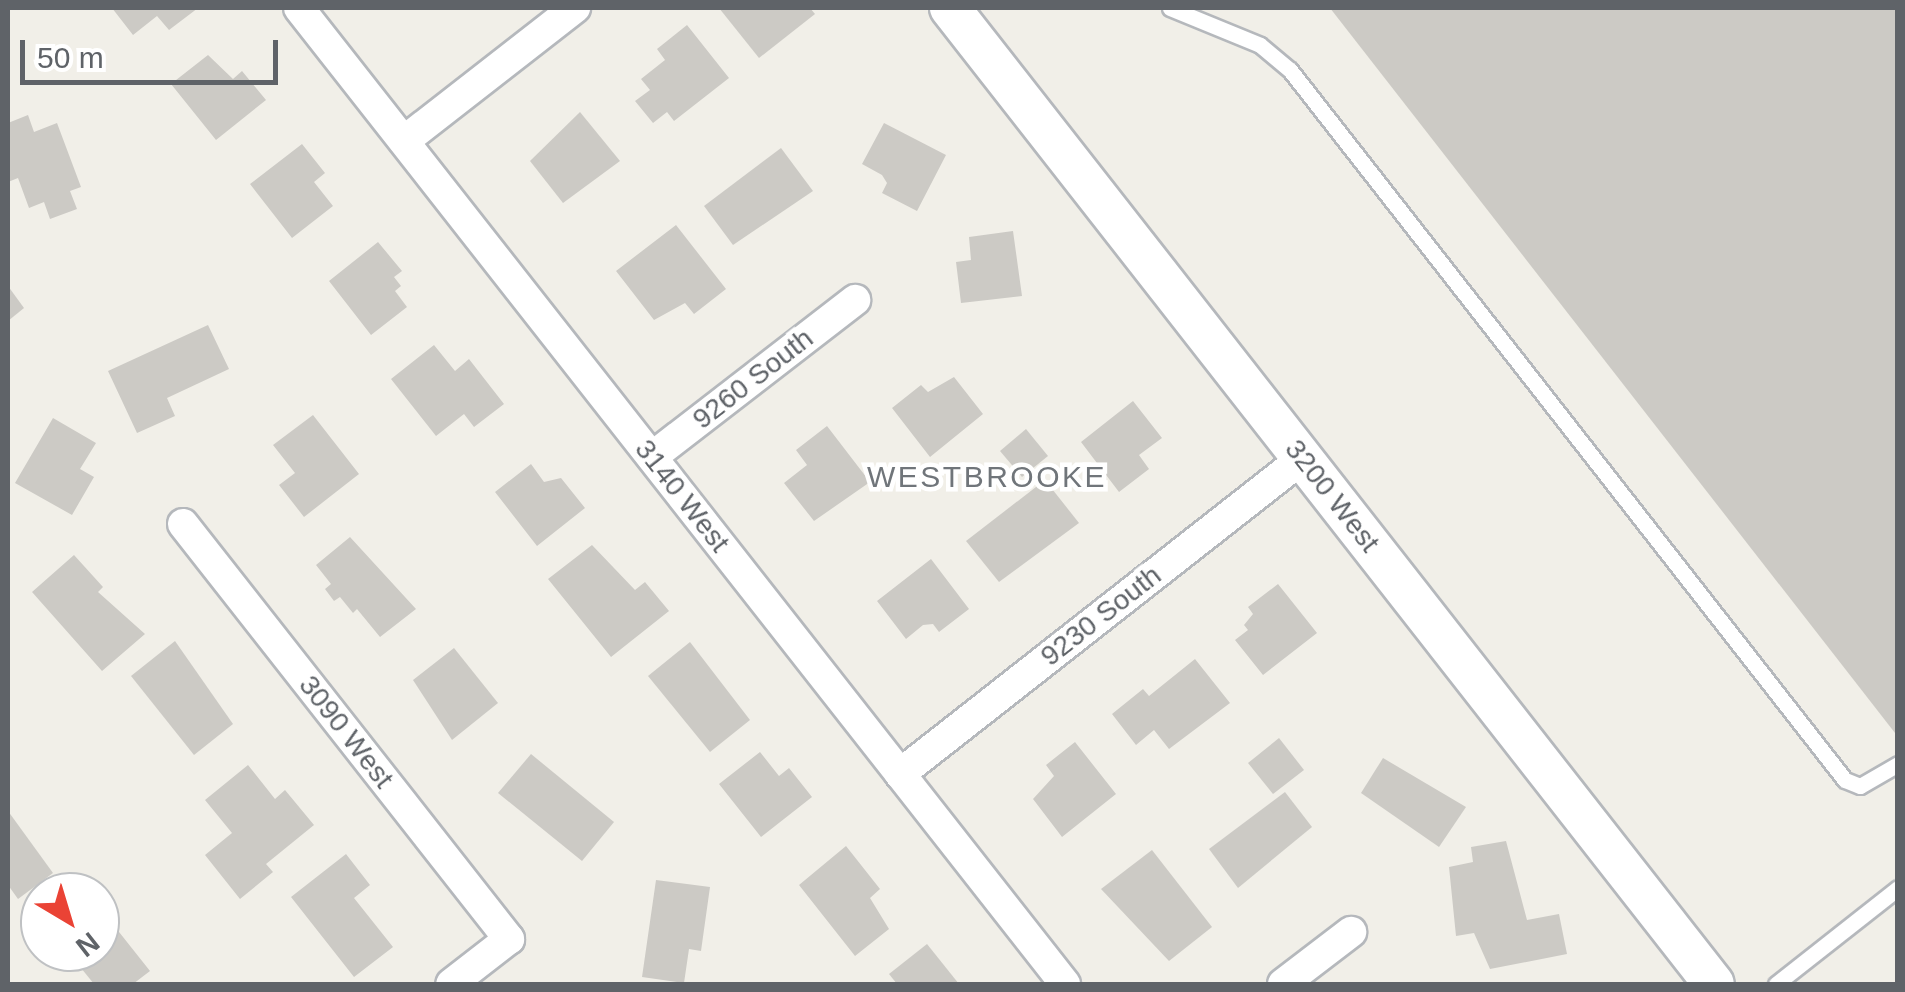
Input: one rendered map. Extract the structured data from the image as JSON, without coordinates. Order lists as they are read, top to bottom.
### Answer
{
  "streets": {
    "street": [
      "9260 South",
      "3140 West",
      "3200 West",
      "9230 South",
      "3090 West"
    ]
  },
  "crossings": [
    ["9260 South", "3140 West"],
    ["3140 West", "9230 South"],
    ["3200 West", "9230 South"]
  ],
  "districts": ["WESTBROOKE"],
  "scale_bar": "50 m",
  "north": "bottom right"
}
